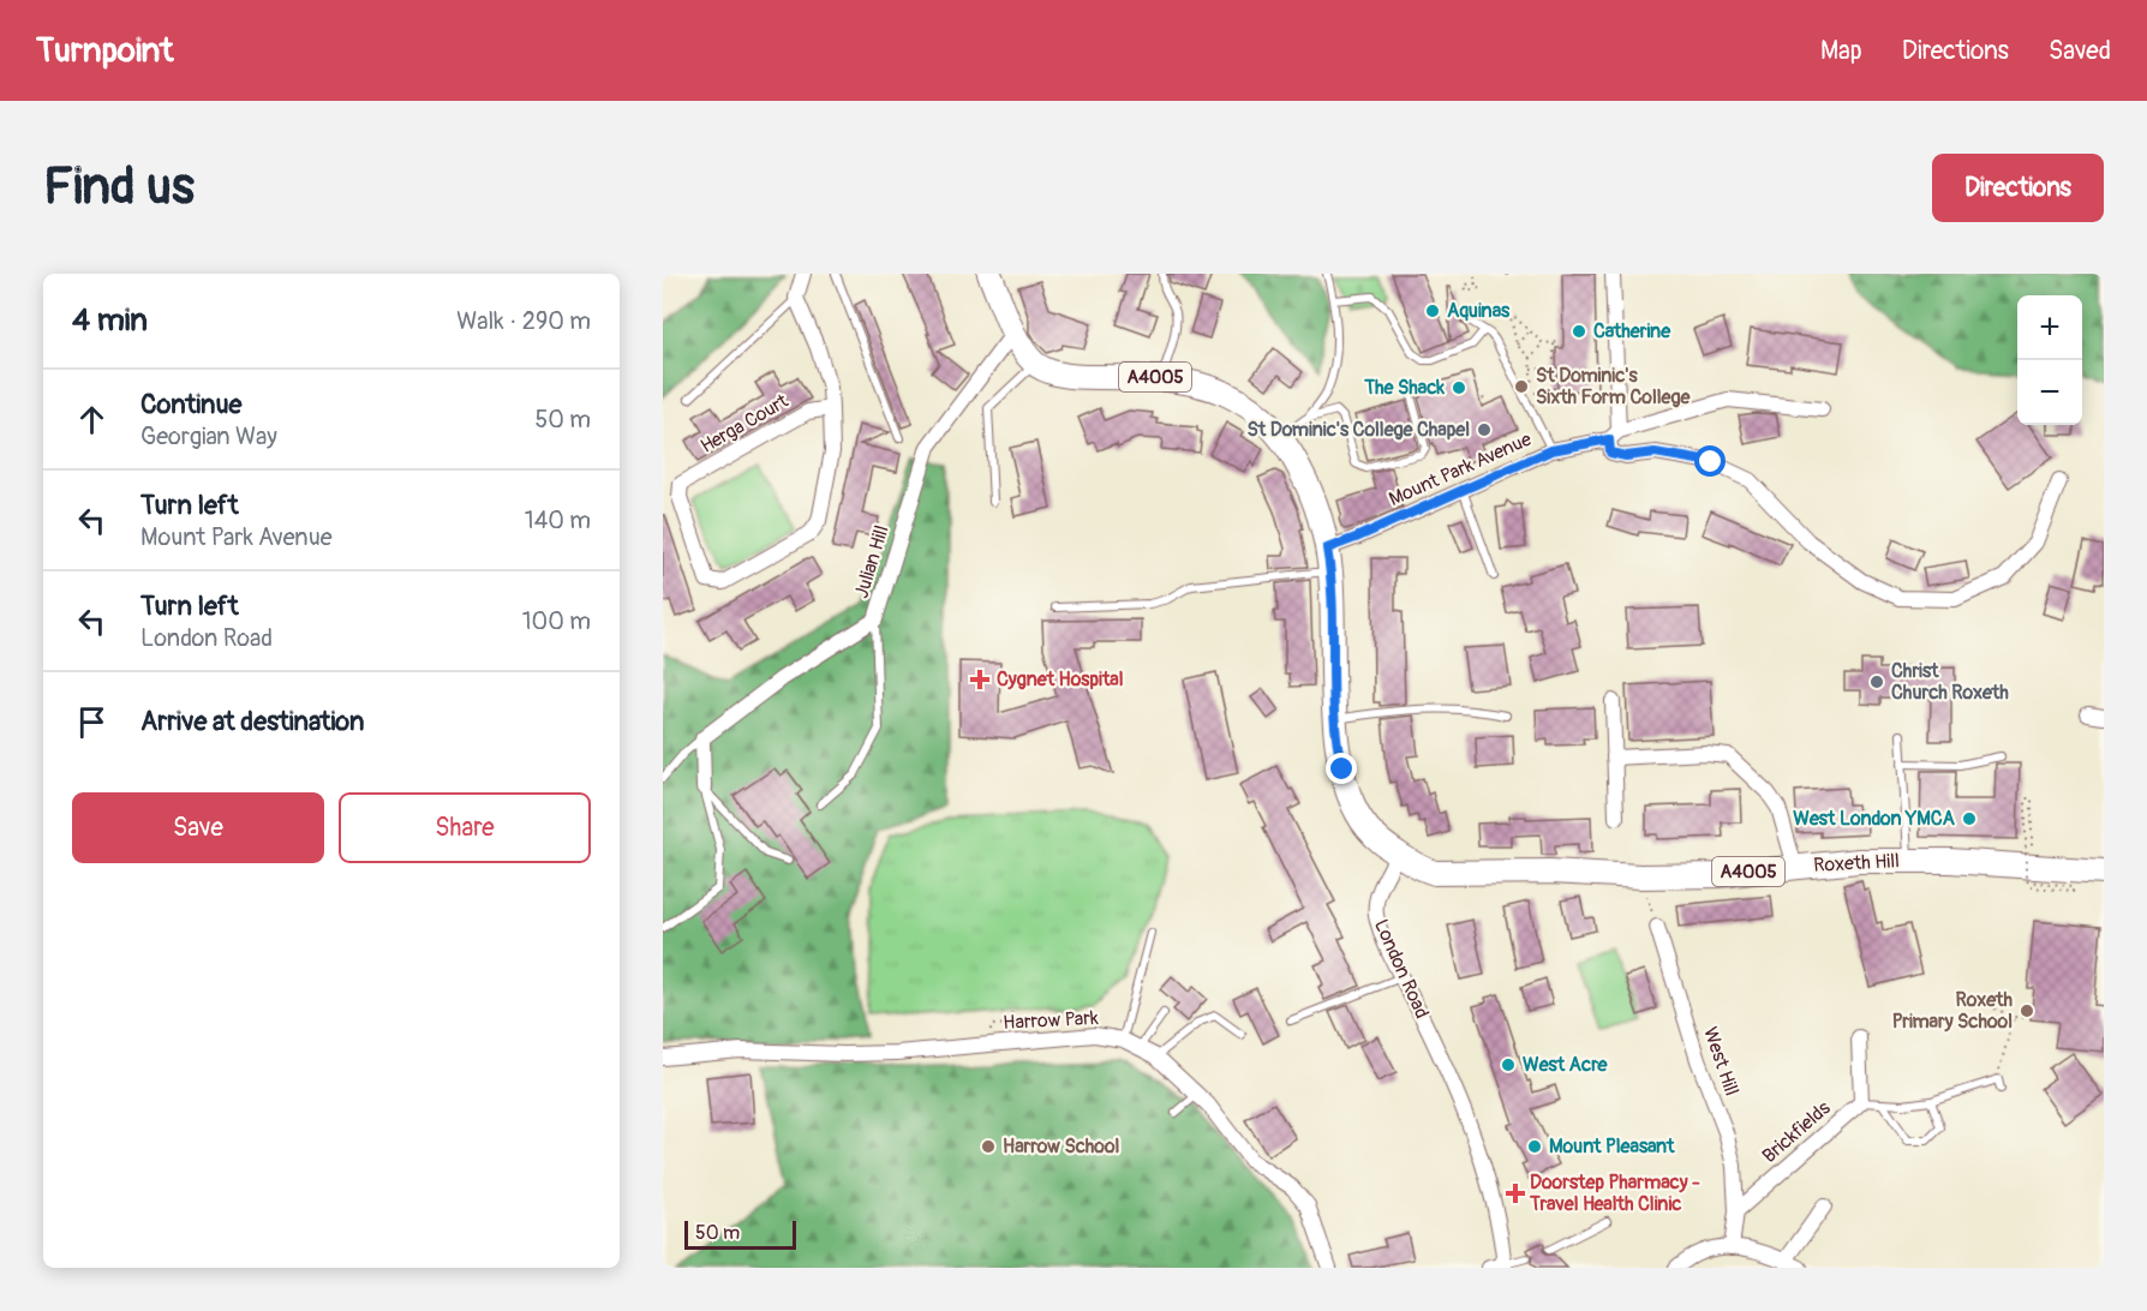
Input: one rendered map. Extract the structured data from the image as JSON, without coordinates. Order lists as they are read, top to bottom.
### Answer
{
  "streets": {
    "main road": ["A4005", "Roxeth Hill"],
    "street": [
      "Herga Court",
      "Mount Park Avenue",
      "Julian Hill",
      "London Road",
      "Harrow Park",
      "West Hill",
      "Brickfields"
    ]
  },
  "crossings": [
    ["A4005", "Mount Park Avenue"],
    ["A4005", "Roxeth Hill"],
    ["A4005", "London Road"],
    ["Roxeth Hill", "London Road"],
    ["West Hill", "Brickfields"]
  ],
  "places": {
    "other": [
      "Aquinas",
      "Catherine",
      "St Dominic's Sixth Form College",
      "The Shack",
      "St Dominic's College Chapel",
      "Christ Church Roxeth",
      "West London YMCA",
      "Roxeth Primary School",
      "West Acre",
      "Harrow School",
      "Mount Pleasant"
    ],
    "health": ["Cygnet Hospital", "Doorstep Pharmacy - Travel Health Clinic"]
  },
  "scale_bar": "50 m",
  "page": {
    "header": "Turnpoint",
    "nav": ["Map", "Directions", "Saved"],
    "buttons": [
      "Directions",
      ["Save", "Share"]
    ],
    "title": "Find us",
    "heading": ["4 min", "Walk · 290 m"],
    "map_buttons": ["+", "−"],
    "list": [
      ["Continue", "Georgian Way", "50 m"],
      ["Turn left", "Mount Park Avenue", "140 m"],
      ["Turn left", "London Road", "100 m"],
      "Arrive at destination"
    ],
    "scale": "50 m"
  }
}
